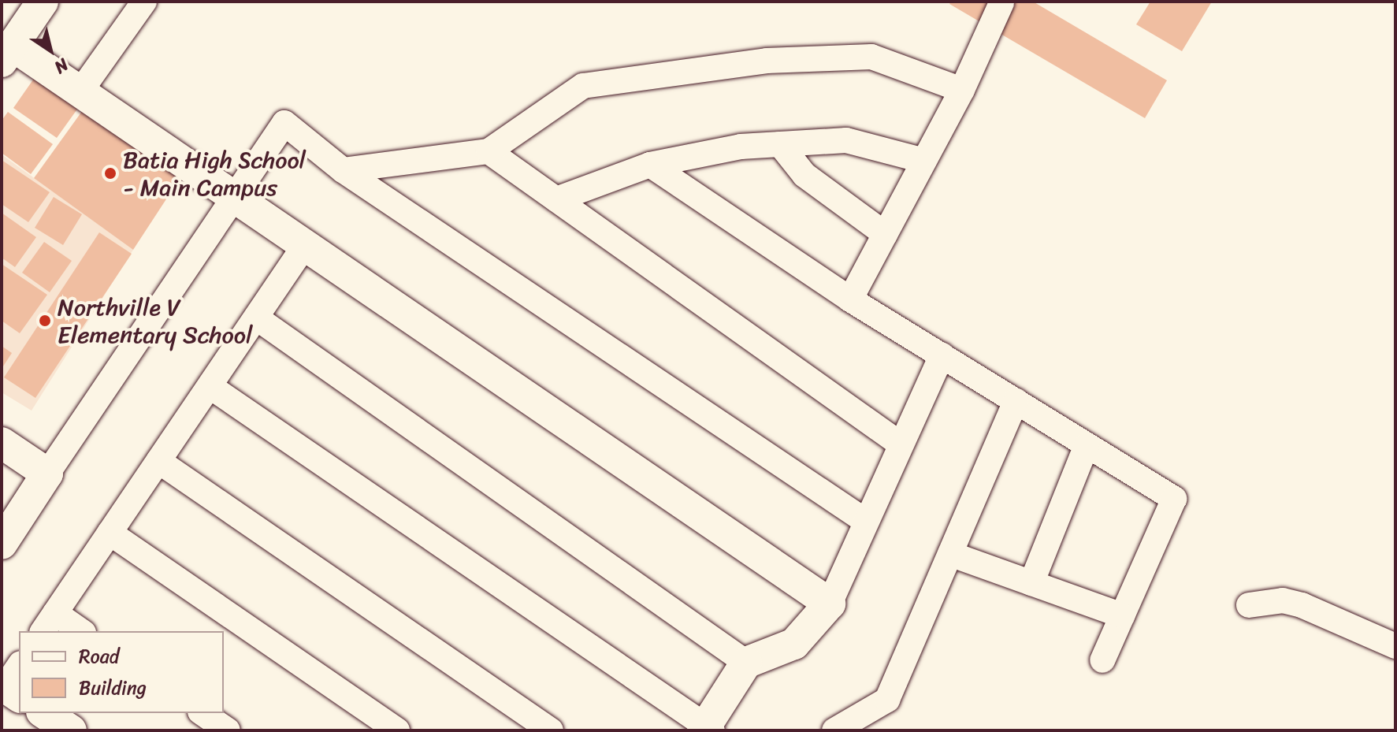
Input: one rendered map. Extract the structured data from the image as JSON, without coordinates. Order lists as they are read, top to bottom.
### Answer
{
  "places": ["Batia High School - Main Campus", "Northville V Elementary School"],
  "legend": ["Road", "Building"],
  "north": "bottom right"
}
